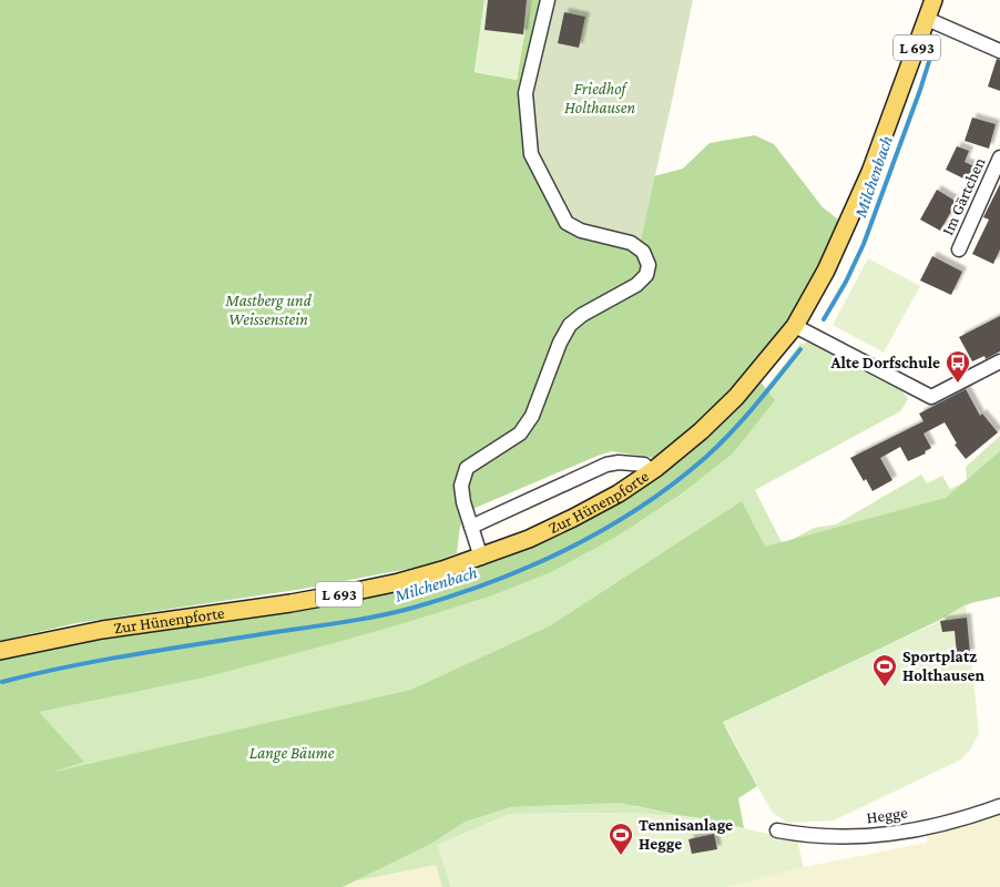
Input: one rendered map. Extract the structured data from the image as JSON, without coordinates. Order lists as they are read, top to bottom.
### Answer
{
  "streets": {
    "main road": ["L 693", "Zur Hünenpforte"],
    "street": ["Im Gärtchen", "Hegge"]
  },
  "water": ["Milchenbach"],
  "parks": ["Friedhof Holthausen", "Mastberg und Weissenstein", "Lange Bäume"],
  "places": {
    "bus stop": ["Alte Dorfschule"],
    "sports": ["Sportplatz Holthausen", "Tennisanlage Hegge"]
  }
}
